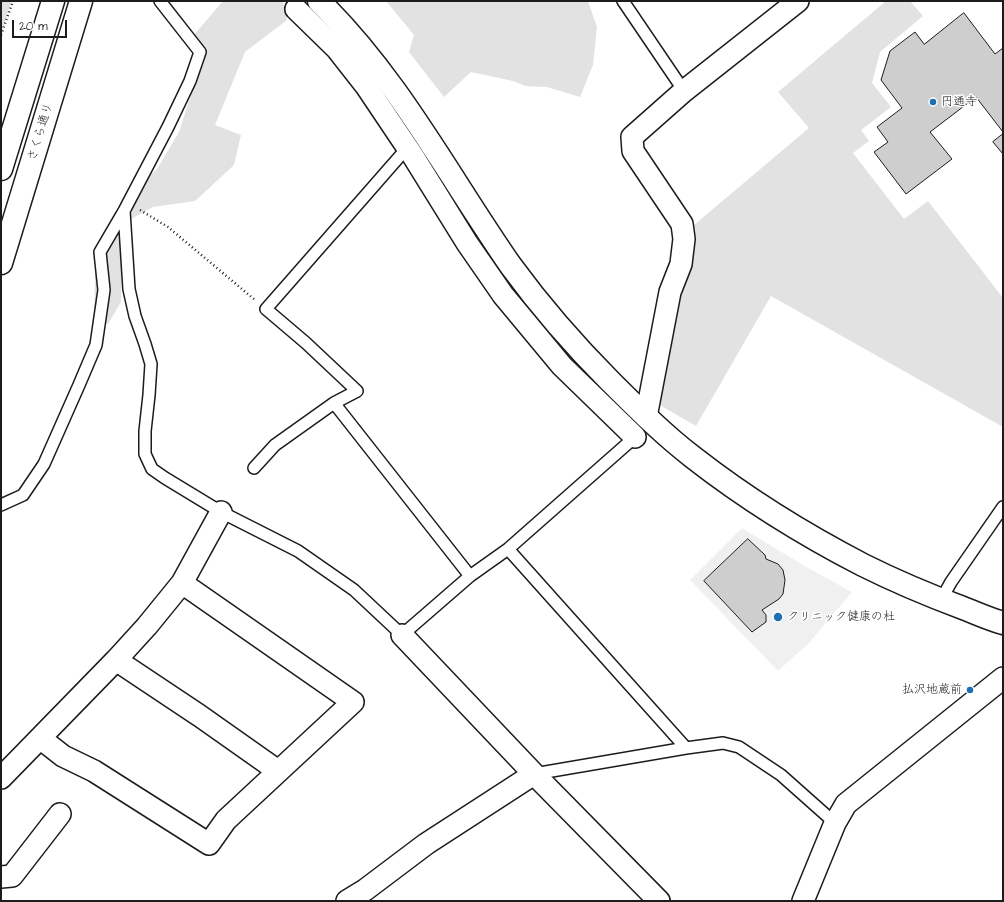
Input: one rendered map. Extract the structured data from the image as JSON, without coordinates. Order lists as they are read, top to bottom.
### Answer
{
  "streets": {
    "street": ["さくら通り"]
  },
  "places": ["円通寺", "クリニック健康の杜", "払沢地蔵前"],
  "scale_bar": "20 m"
}
